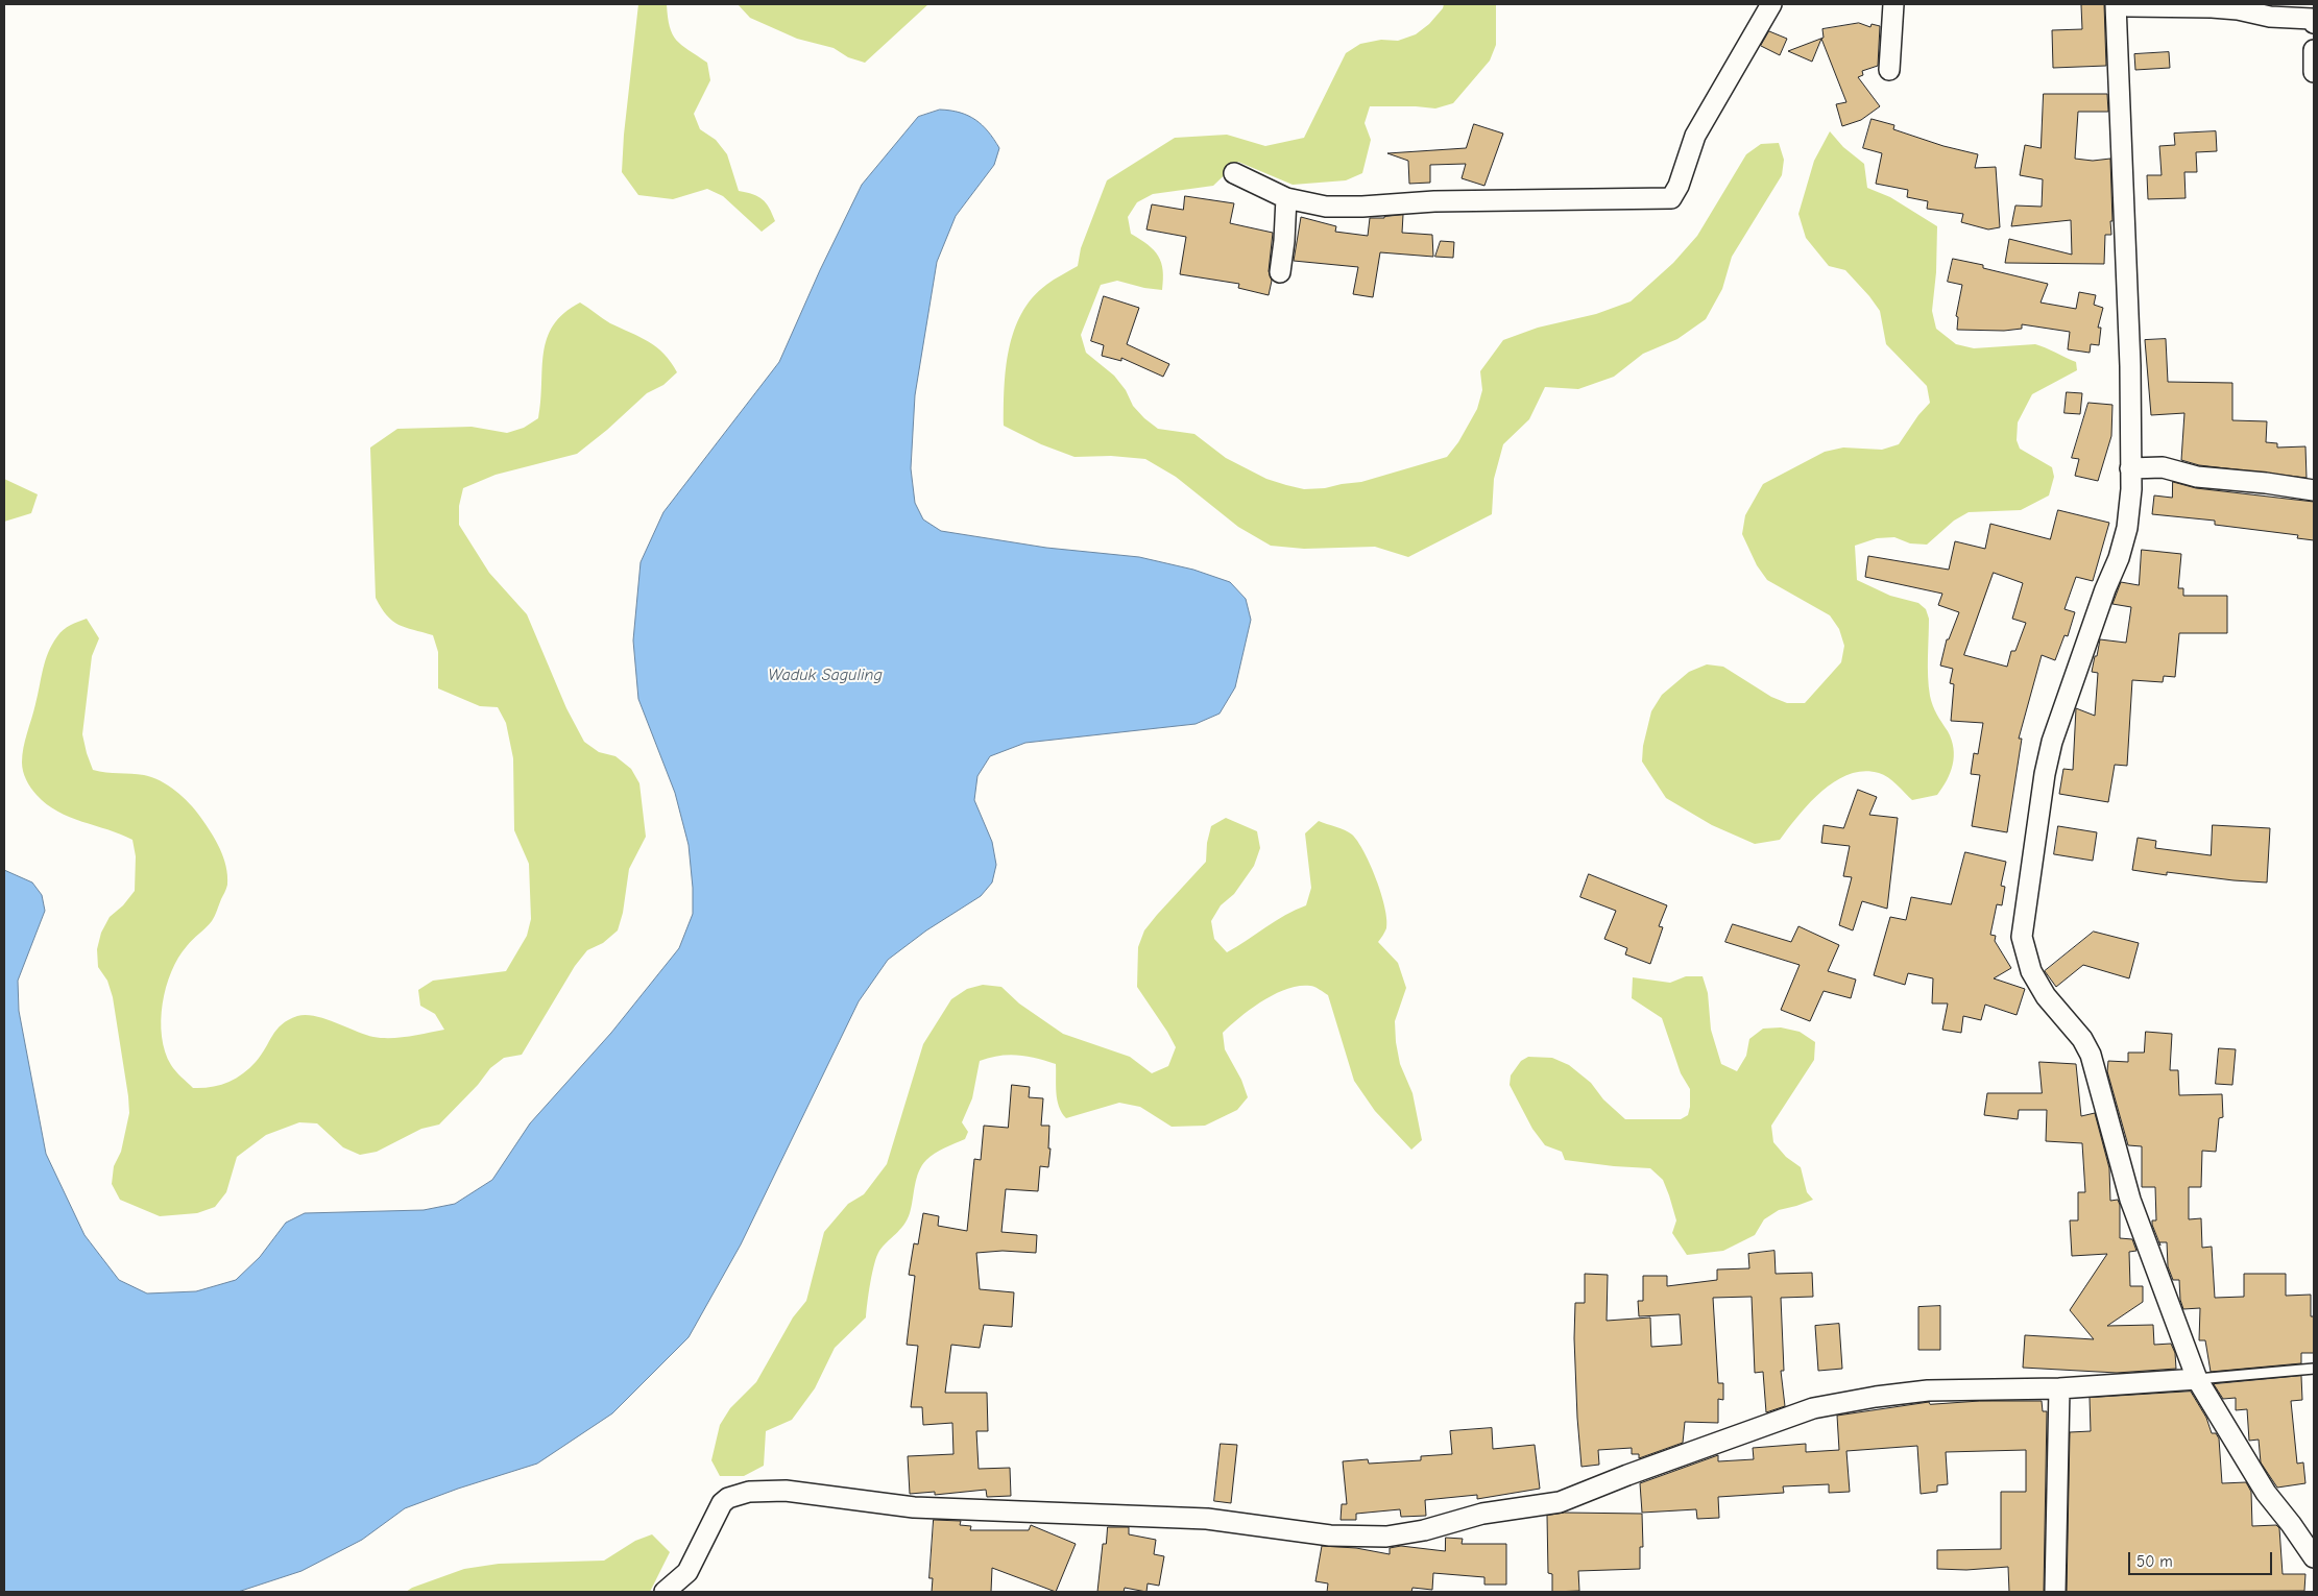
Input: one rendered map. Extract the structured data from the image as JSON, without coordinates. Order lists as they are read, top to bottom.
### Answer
{
  "water": ["Waduk Saguling"],
  "scale_bar": "50 m"
}
